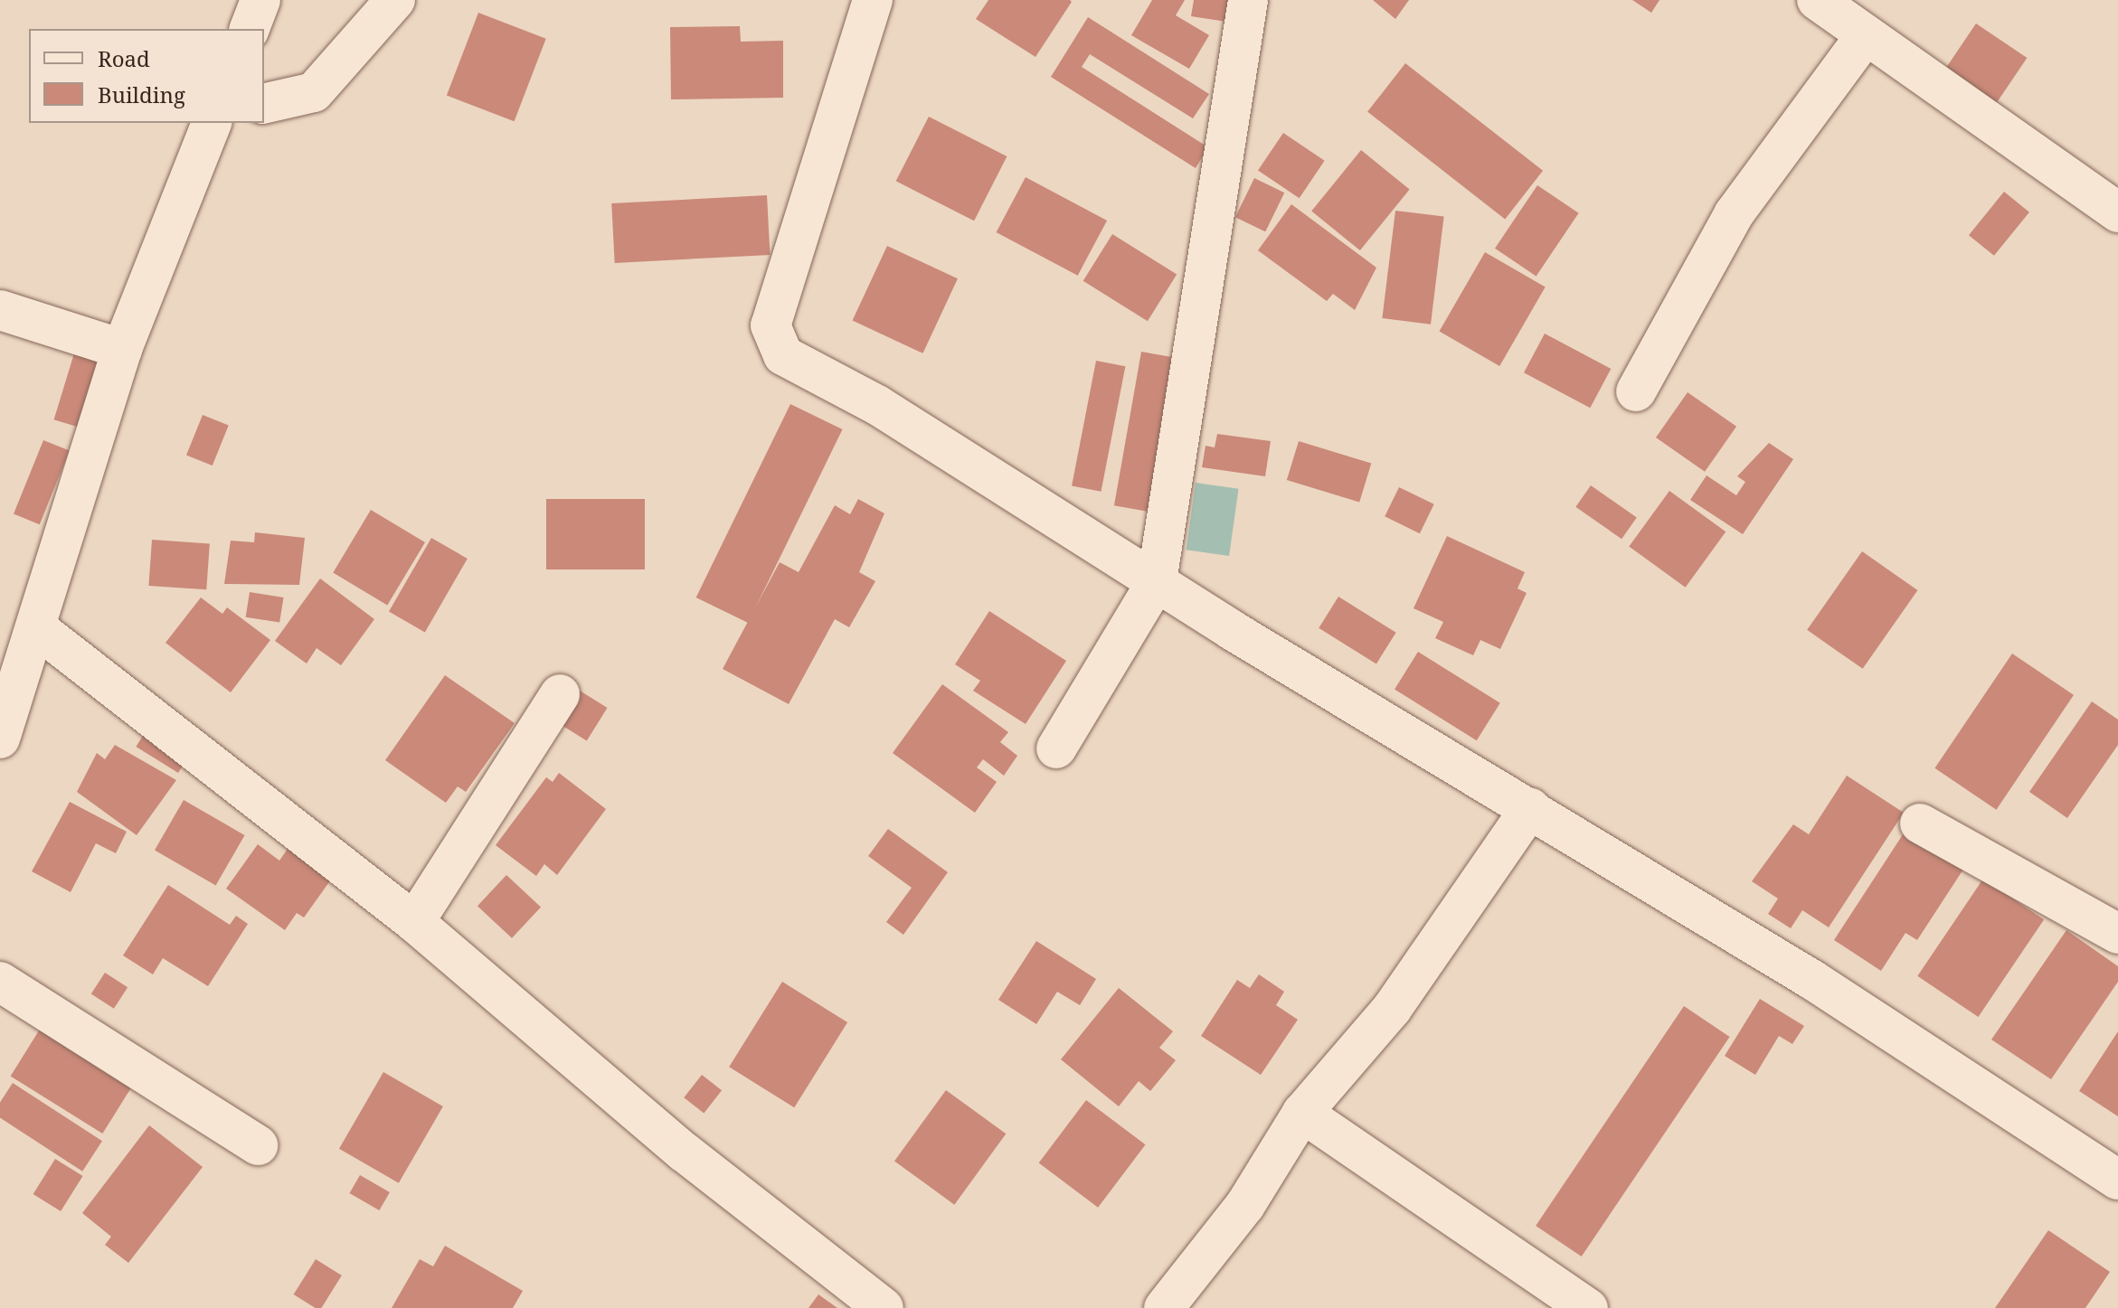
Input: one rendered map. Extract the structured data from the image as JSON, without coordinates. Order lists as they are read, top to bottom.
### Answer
{
  "legend": ["Road", "Building"]
}
